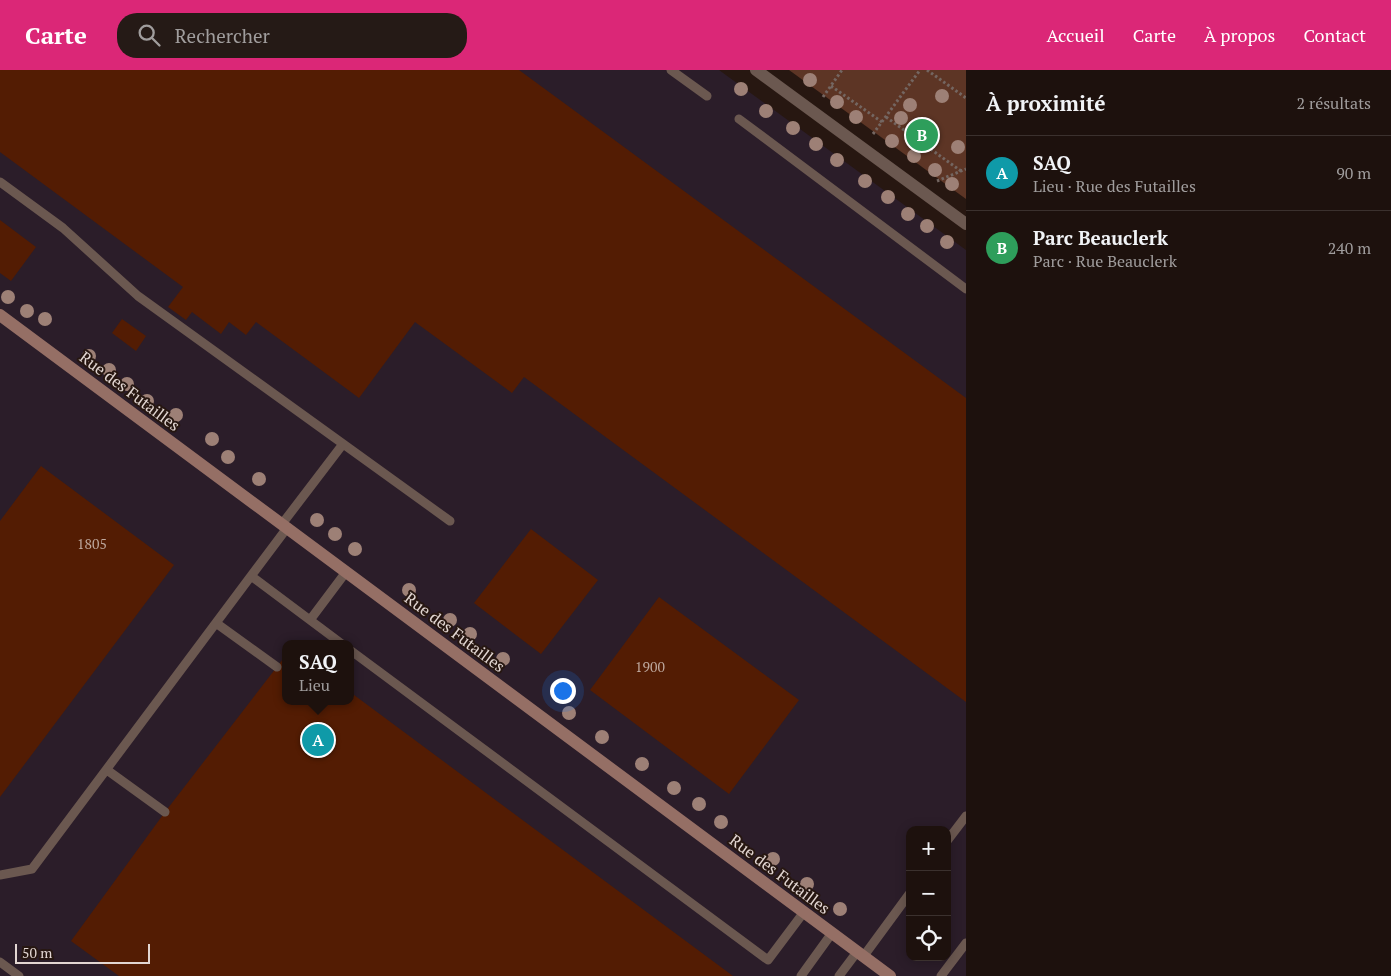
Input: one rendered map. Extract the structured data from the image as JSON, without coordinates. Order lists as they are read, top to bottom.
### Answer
{
  "streets": {
    "street": ["Rue des Futailles"]
  },
  "house_numbers": ["1805", "1900"],
  "scale_bar": "50 m",
  "page": {
    "header": "Carte",
    "search": "Rechercher",
    "nav": [
      "Accueil",
      "Carte",
      "À propos",
      "Contact"
    ],
    "heading": ["À proximité", "2 résultats"],
    "pins": ["B", "A"],
    "list": [
      {
        "mark": "A",
        "name": "SAQ",
        "note": "Lieu · Rue des Futailles",
        "value": "90 m"
      },
      {
        "mark": "B",
        "name": "Parc Beauclerk",
        "note": "Parc · Rue Beauclerk",
        "value": "240 m"
      }
    ],
    "popup": ["SAQ", "Lieu"],
    "map_buttons": ["+", "−"],
    "scale": "50 m"
  }
}
